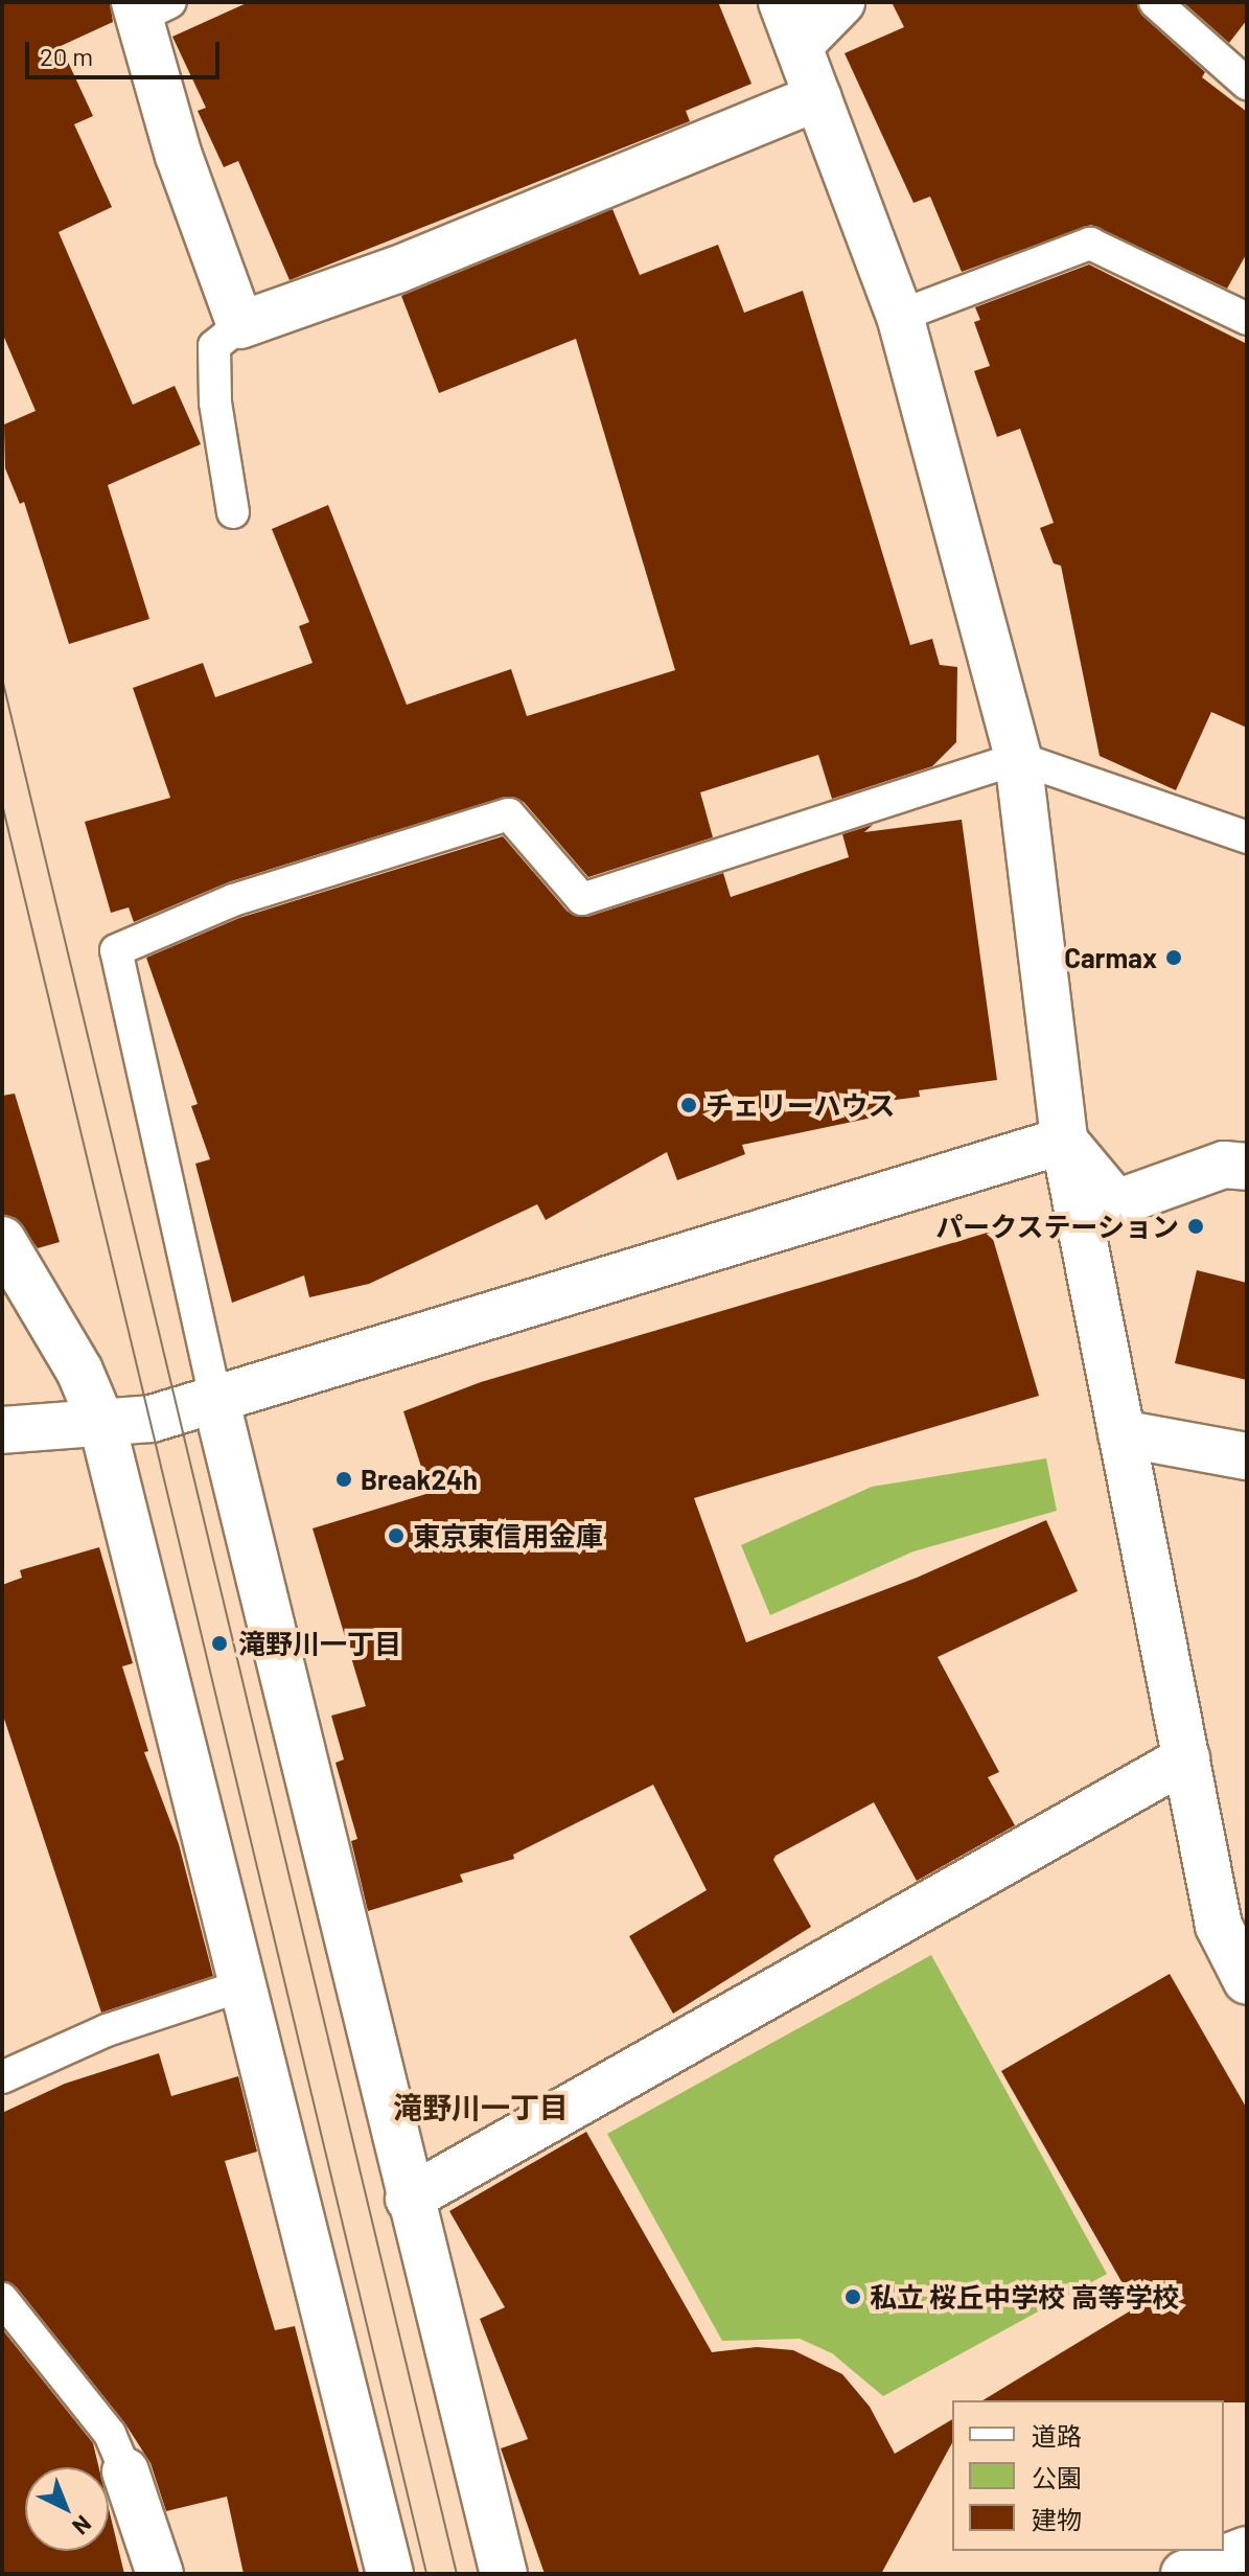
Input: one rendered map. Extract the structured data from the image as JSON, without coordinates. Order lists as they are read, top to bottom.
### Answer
{
  "districts": ["滝野川一丁目"],
  "places": [
    "Carmax",
    "チェリーハウス",
    "パークステーション",
    "Break24h",
    "東京東信用金庫",
    "滝野川一丁目",
    "私立 桜丘中学校 高等学校"
  ],
  "legend": ["道路", "公園", "建物"],
  "scale_bar": "20 m",
  "north": "bottom right"
}
